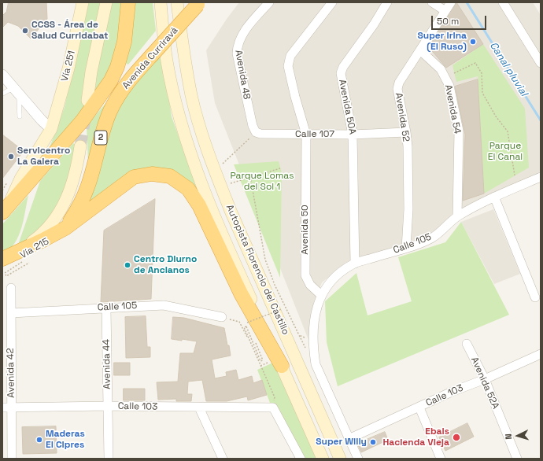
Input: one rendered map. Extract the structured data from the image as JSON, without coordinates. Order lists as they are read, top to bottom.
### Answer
{
  "streets": {
    "highway": ["Avenida Curriravá", "2"],
    "main road": ["Vía 251", "Vía 215", "Autopista Florencio del Castillo"],
    "street": [
      "Avenida 48",
      "Avenida 50A",
      "Avenida 54",
      "Avenida 52",
      "Calle 107",
      "Avenida 50",
      "Calle 105",
      "Avenida 44",
      "Avenida 42",
      "Avenida 52A",
      "Calle 103"
    ]
  },
  "crossings": [
    ["Avenida Curriravá", "Vía 251"],
    ["Avenida Curriravá", "Vía 215"],
    ["Avenida 48", "Calle 107"],
    ["Avenida 50A", "Calle 107"],
    ["Avenida 50A", "Calle 105"],
    ["Avenida 54", "Avenida 52"],
    ["Avenida 54", "Calle 105"],
    ["Avenida 52", "Calle 107"],
    ["Avenida 52", "Calle 105"],
    ["Calle 107", "Avenida 50"],
    ["Avenida 50", "Calle 105"],
    ["Calle 105", "Avenida 44"],
    ["Calle 105", "Avenida 42"],
    ["Avenida 44", "Calle 103"],
    ["Avenida 42", "Calle 103"],
    ["Avenida 52A", "Calle 103"]
  ],
  "water": ["Canal pluvial"],
  "parks": ["Parque El Canal", "Parque Lomas del Sol 1"],
  "places": [
    "CCSS - Área de Salud Curridabat",
    "Super Irina (El Ruso)",
    "Servicentro La Galera",
    "Centro Diurno de Ancianos",
    "Ebais Hacienda Vieja",
    "Maderas El Cipres",
    "Super Willy"
  ],
  "scale_bar": "50 m",
  "north": "left"
}
